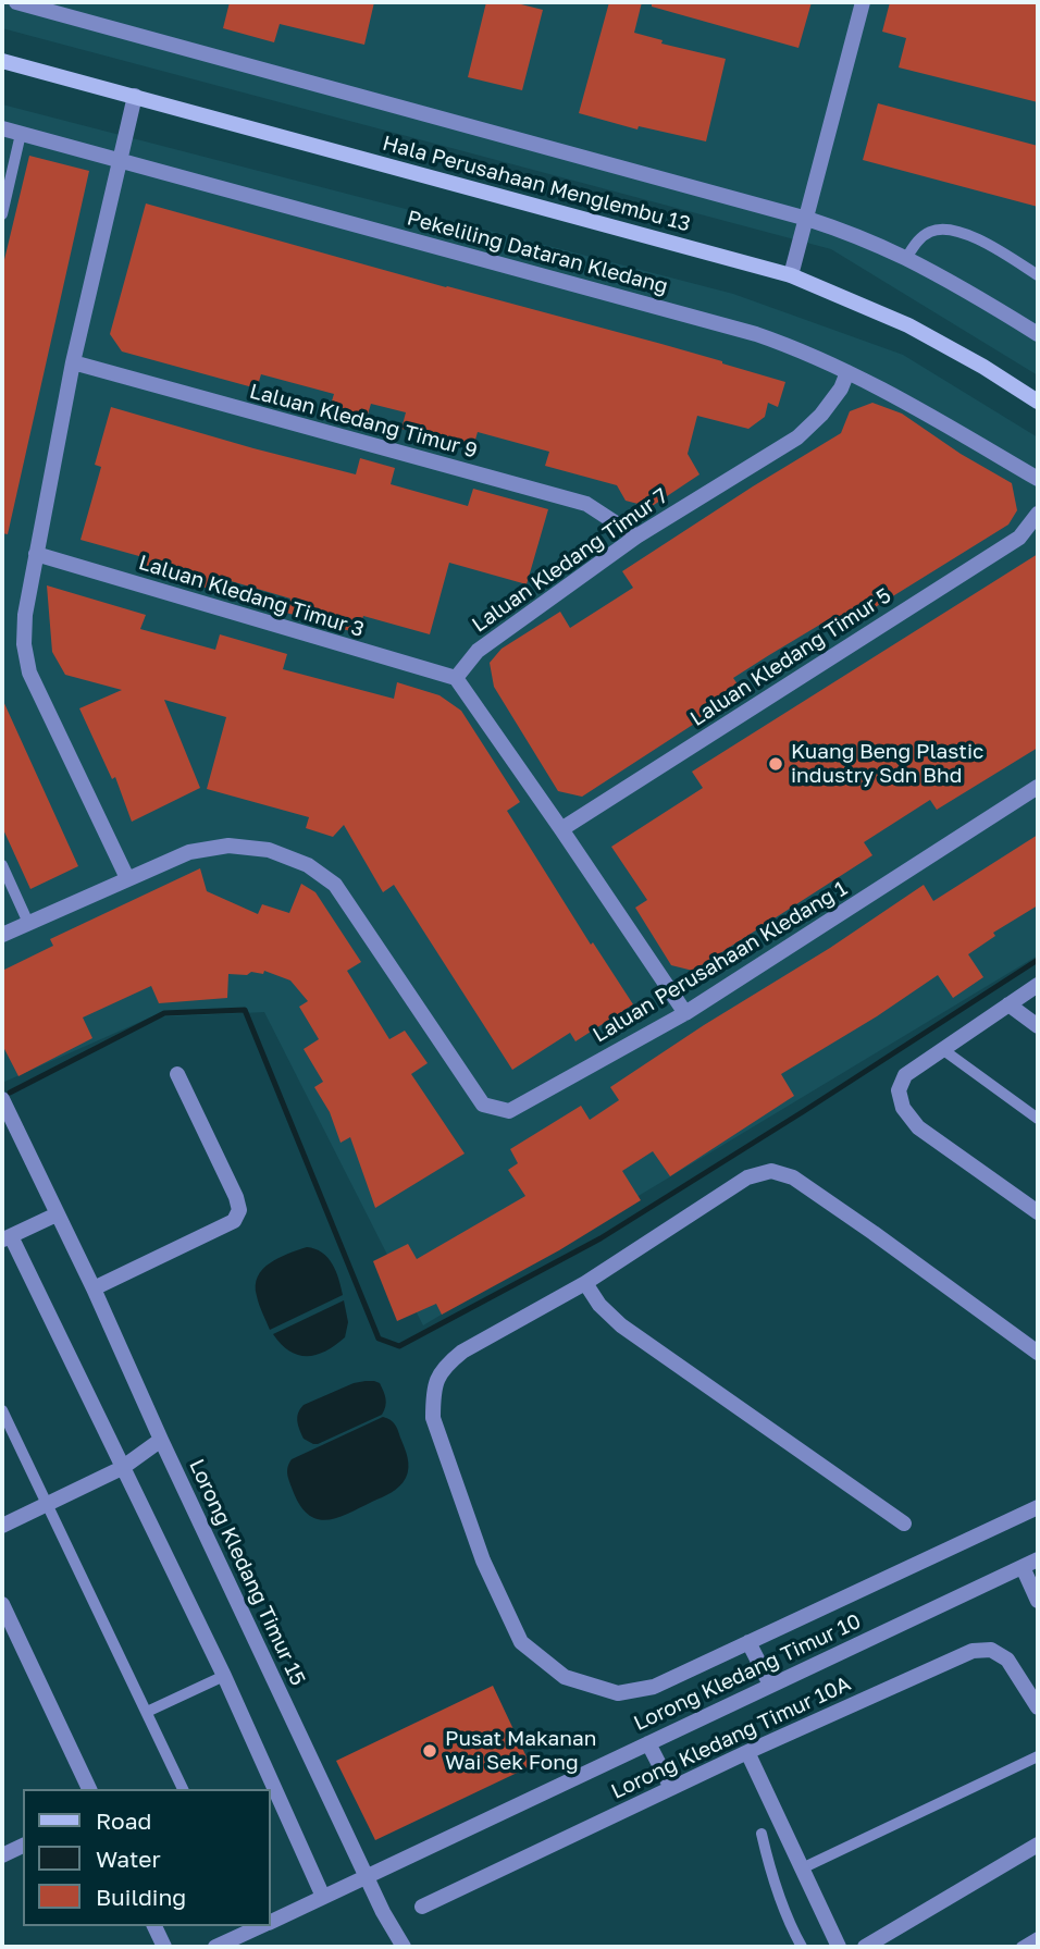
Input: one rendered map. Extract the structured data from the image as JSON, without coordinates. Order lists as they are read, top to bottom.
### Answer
{
  "streets": {
    "street": [
      "Hala Perusahaan Menglembu 13",
      "Pekeliling Dataran Kledang",
      "Laluan Kledang Timur 9",
      "Laluan Kledang Timur 7",
      "Laluan Kledang Timur 3",
      "Laluan Kledang Timur 5",
      "Laluan Perusahaan Kledang 1",
      "Lorong Kledang Timur 15",
      "Lorong Kledang Timur 10",
      "Lorong Kledang Timur 10A"
    ]
  },
  "crossings": [
    ["Pekeliling Dataran Kledang", "Laluan Kledang Timur 7"],
    ["Laluan Kledang Timur 9", "Laluan Kledang Timur 7"],
    ["Laluan Kledang Timur 7", "Laluan Kledang Timur 3"],
    ["Lorong Kledang Timur 15", "Lorong Kledang Timur 10"]
  ],
  "places": ["Kuang Beng Plastic industry Sdn Bhd", "Pusat Makanan Wai Sek Fong"],
  "legend": ["Road", "Water", "Building"]
}
